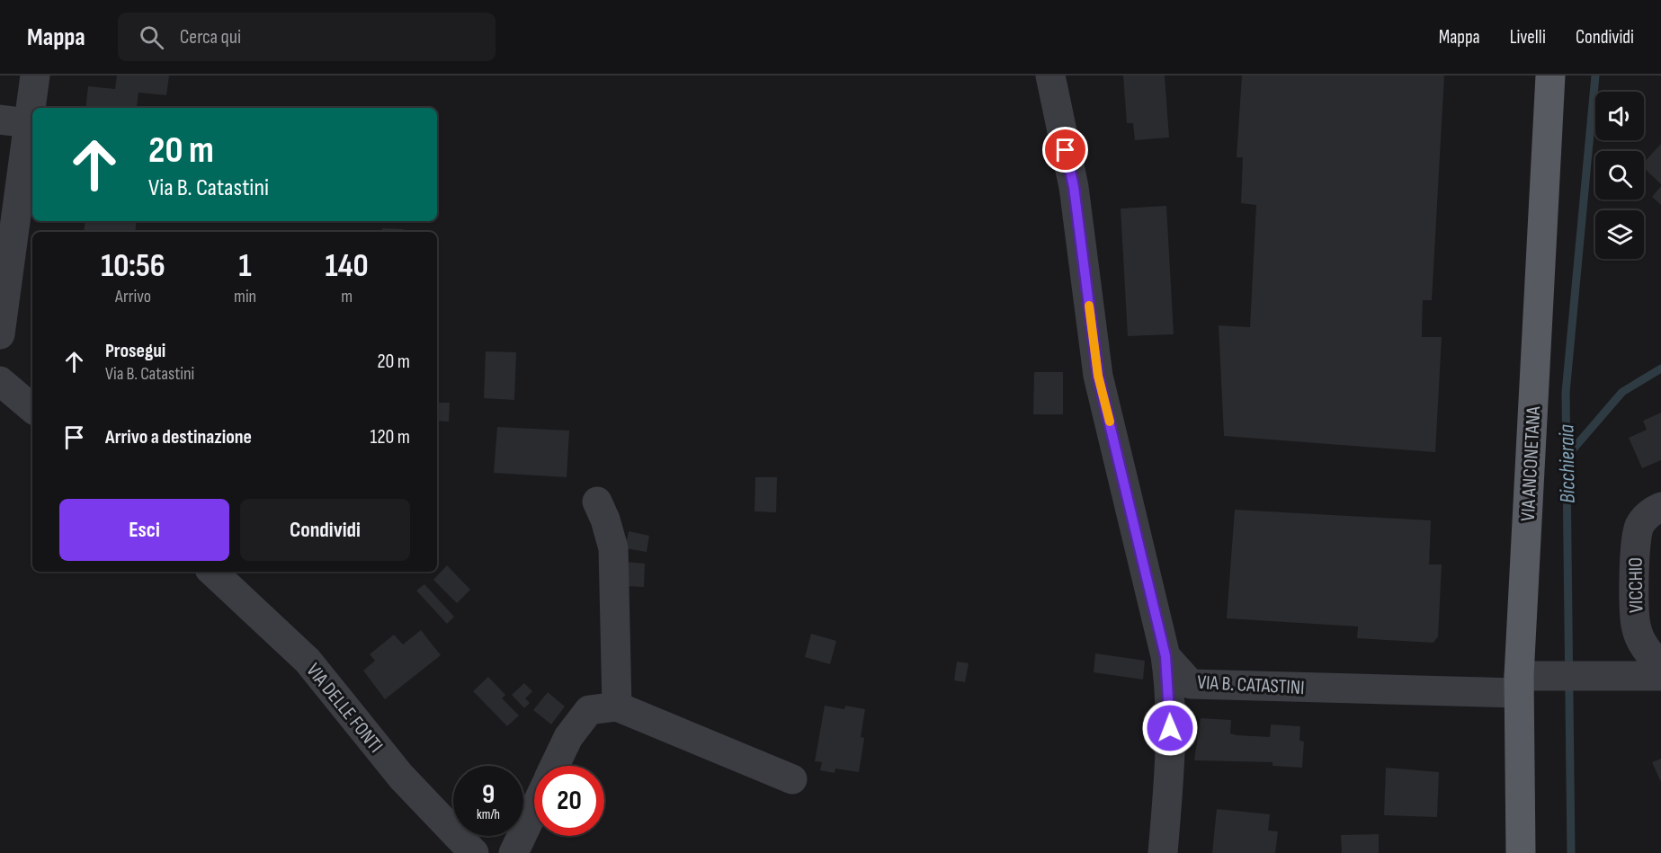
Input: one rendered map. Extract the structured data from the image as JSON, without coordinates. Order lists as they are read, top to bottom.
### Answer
{
  "streets": {
    "main road": ["VIA ANCONETANA"],
    "street": ["VICCHIO", "VIA B. CATASTINI", "VIA DELLE FONTI"]
  },
  "crossings": [
    ["VIA ANCONETANA", "VIA B. CATASTINI"]
  ],
  "water": ["Bicchieraia"],
  "page": {
    "header": "Mappa",
    "search": "Cerca qui",
    "nav": ["Mappa", "Livelli", "Condividi"],
    "turn": ["20 m", "Via B. Catastini"],
    "eta": [
      "10:56",
      "Arrivo",
      "1",
      "min",
      "140",
      "m"
    ],
    "list": [
      {
        "name": "Prosegui",
        "note": "Via B. Catastini",
        "value": "20 m"
      },
      {
        "name": "Arrivo a destinazione",
        "value": "120 m"
      }
    ],
    "buttons": ["Esci", "Condividi"],
    "speed": "9 km/h",
    "limit": "20"
  }
}
